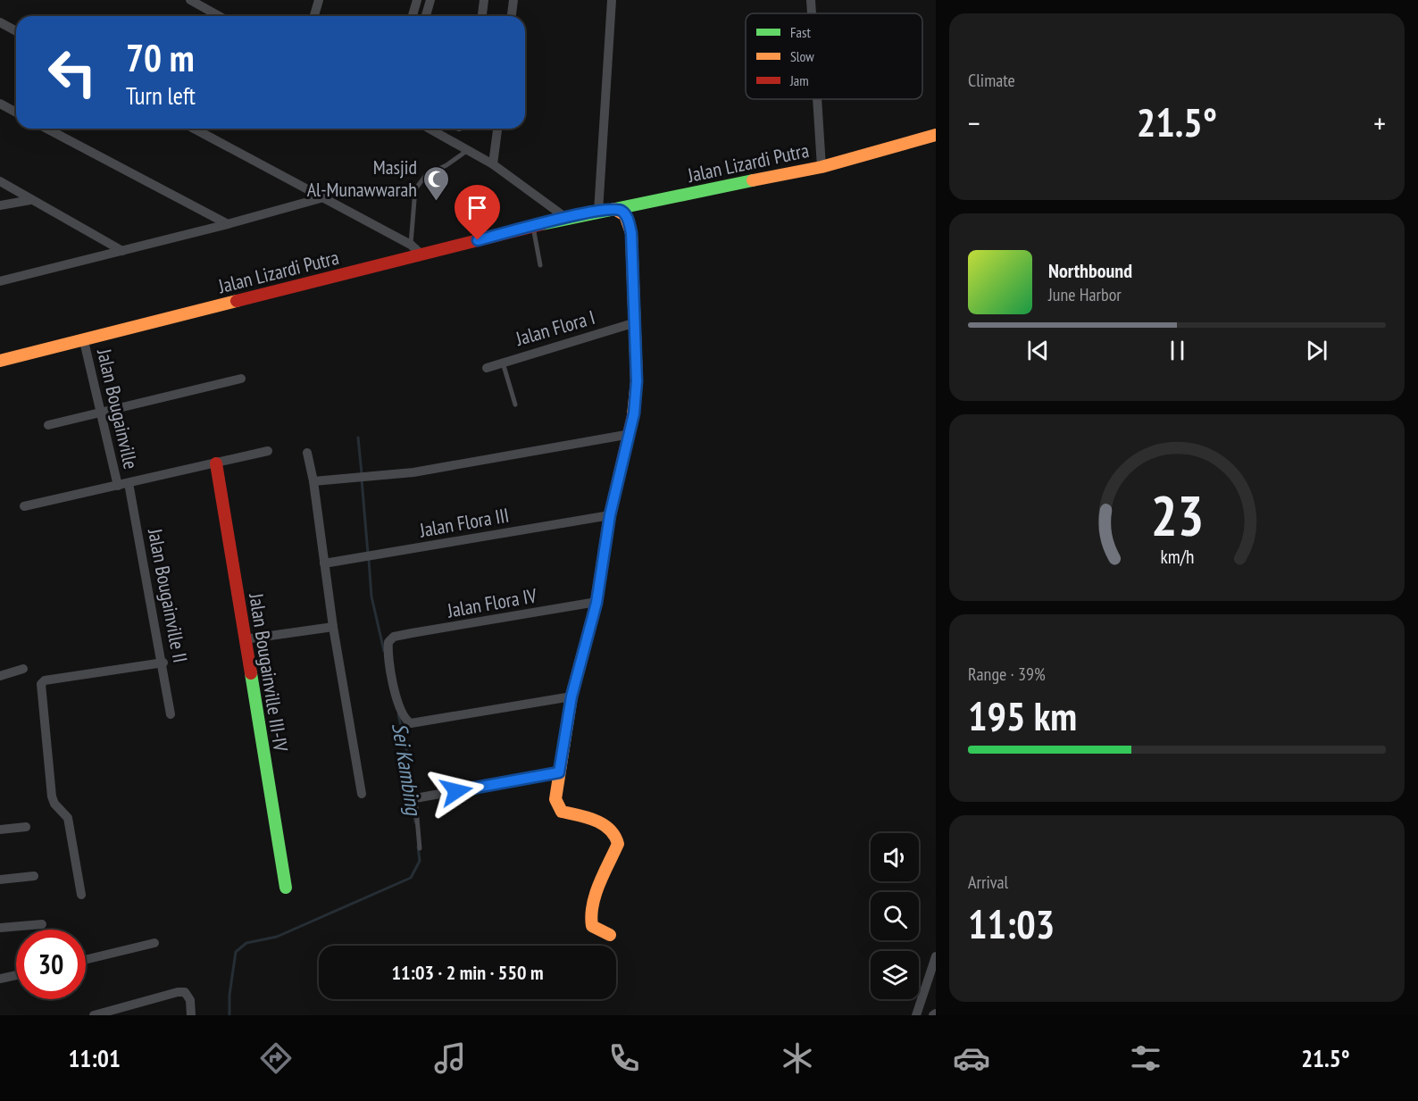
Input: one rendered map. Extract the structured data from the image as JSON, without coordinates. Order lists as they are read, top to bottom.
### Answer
{
  "streets": {
    "street": [
      "Jalan Lizardi Putra",
      "Jalan Flora I",
      "Jalan Bougainville",
      "Jalan Flora III",
      "Jalan Bougainville II",
      "Jalan Flora IV",
      "Jalan Bougainville III-IV"
    ]
  },
  "crossings": [
    ["Jalan Lizardi Putra", "Jalan Bougainville"],
    ["Jalan Bougainville", "Jalan Bougainville II"]
  ],
  "water": ["Sei Kambing"],
  "places": {
    "mosque": ["Masjid Al-Munawwarah"]
  },
  "legend": ["Fast", "Slow", "Jam"],
  "page": {
    "tile": [
      "Climate",
      ["Range · 39%", "195 km"],
      ["Arrival", "11:03"]
    ],
    "turn": ["70 m", "Turn left"],
    "heat": ["−", "21.5°", "+"],
    "song": ["Northbound", "June Harbor"],
    "limit": "30",
    "trip": "11:03 · 2 min · 550 m",
    "tabs": ["11:01", "21.5°"],
    "gauge": ["23", "km/h"]
  }
}
